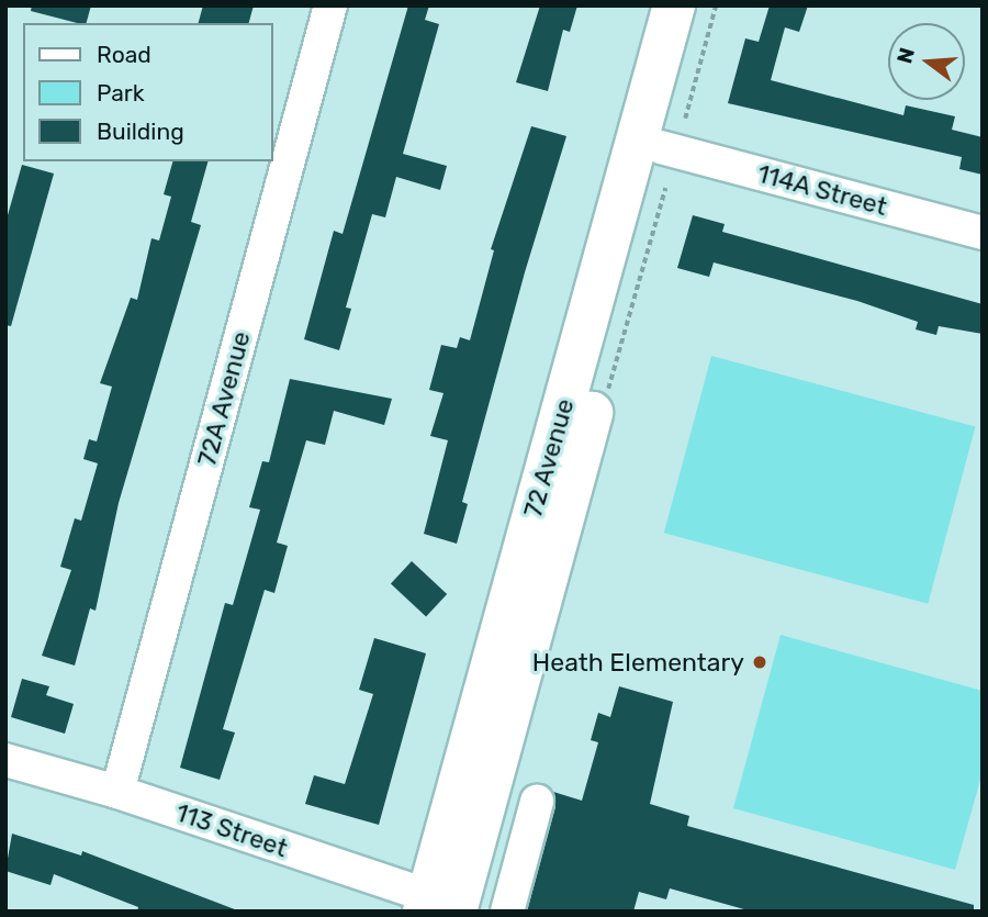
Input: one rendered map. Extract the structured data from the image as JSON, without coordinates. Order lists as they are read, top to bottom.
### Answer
{
  "streets": {
    "main road": ["72 Avenue"],
    "street": ["114A Street", "72A Avenue", "113 Street"]
  },
  "crossings": [
    ["114A Street", "72 Avenue"],
    ["72A Avenue", "113 Street"],
    ["72 Avenue", "113 Street"]
  ],
  "places": ["Heath Elementary"],
  "legend": ["Road", "Park", "Building"],
  "north": "left"
}
